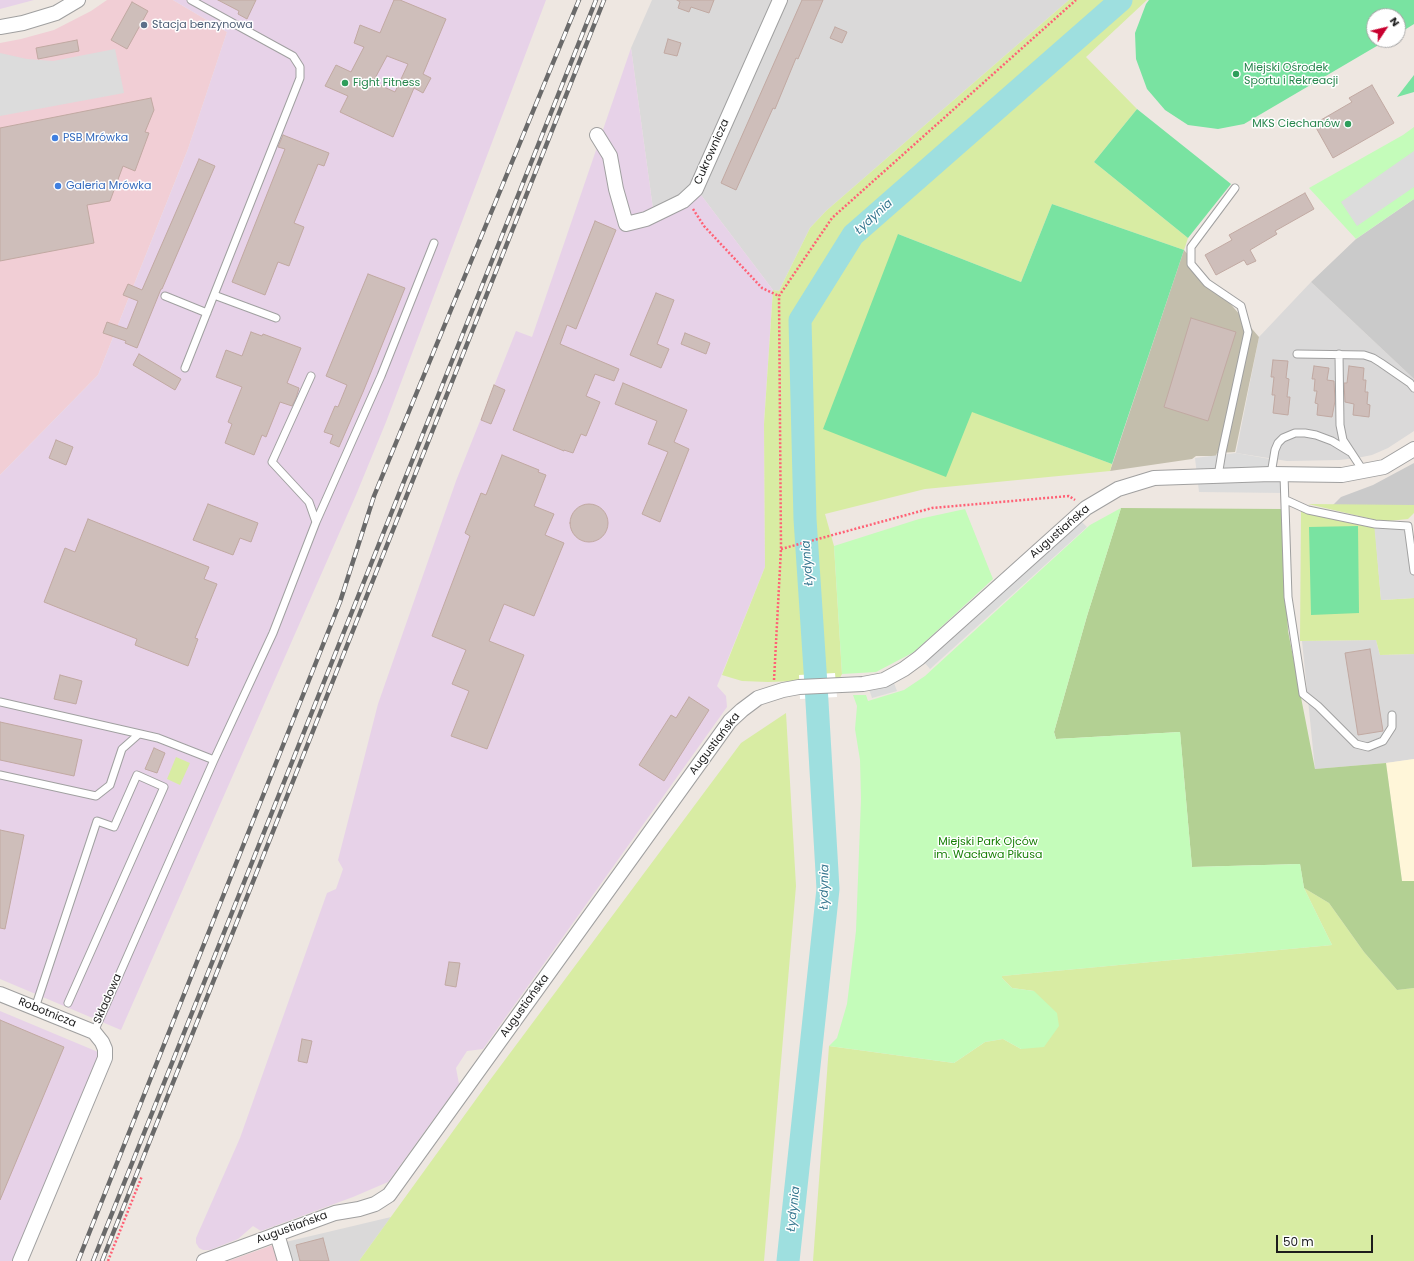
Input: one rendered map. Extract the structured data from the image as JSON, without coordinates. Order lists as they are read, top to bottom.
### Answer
{
  "streets": {
    "street": [
      "Cukrownicza",
      "Augustiańska",
      "Składowa",
      "Robotnicza"
    ]
  },
  "crossings": [
    ["Składowa", "Robotnicza"]
  ],
  "water": ["Łydynia"],
  "parks": ["Miejski Park Ojców im. Wacława Pikusa"],
  "places": [
    "Stacja benzynowa",
    "Miejski Ośrodek Sportu i Rekreacji",
    "Fight Fitness",
    "MKS Ciechanów",
    "PSB Mrówka",
    "Galeria Mrówka"
  ],
  "scale_bar": "50 m",
  "north": "top right"
}
